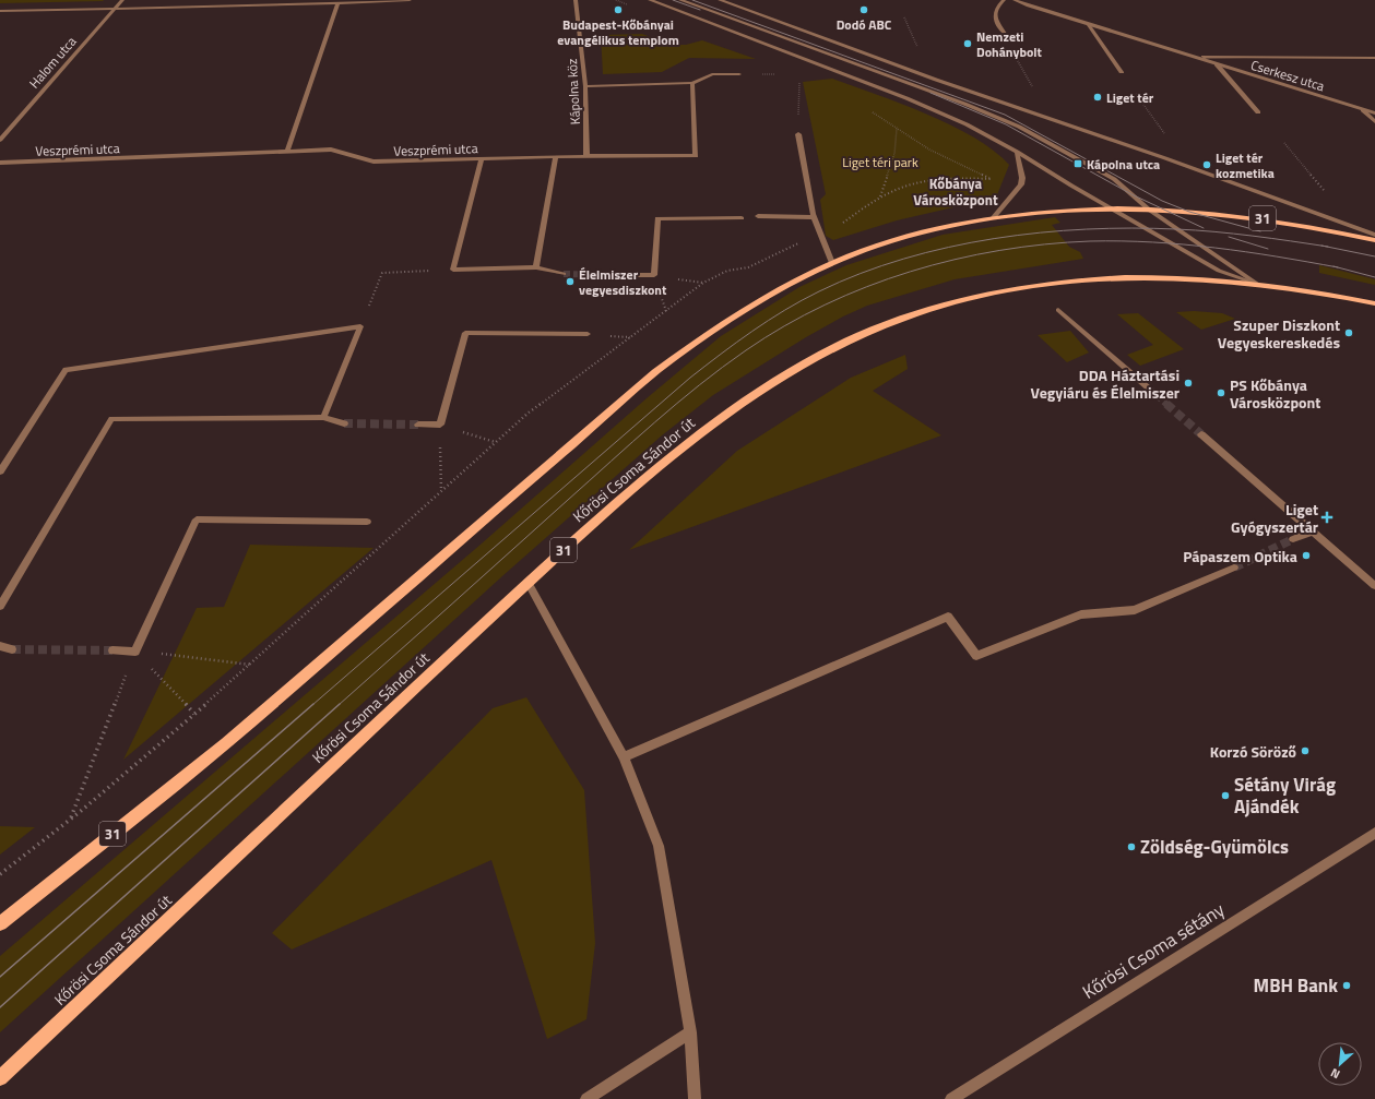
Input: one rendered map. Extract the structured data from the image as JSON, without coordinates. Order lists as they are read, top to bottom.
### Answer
{
  "streets": {
    "main road": ["31", "Kőrösi Csoma Sándor út"],
    "street": [
      "Halom utca",
      "Cserkesz utca",
      "Kápolna köz",
      "Veszprémi utca",
      "Kőrösi Csoma sétány"
    ]
  },
  "crossings": [
    ["Kápolna köz", "Veszprémi utca"],
    ["31", "Kőrösi Csoma Sándor út"]
  ],
  "districts": ["Kőbánya Városközpont"],
  "parks": ["Liget téri park"],
  "places": {
    "other": [
      "Budapest-Kőbányai evangélikus templom",
      "Dodó ABC",
      "Nemzeti Dohánybolt",
      "Liget tér",
      "Liget tér kozmetika",
      "Élelmiszer vegyesdiszkont",
      "Szuper Diszkont Vegyeskereskedés",
      "DDA Háztartási Vegyiáru és Élelmiszer",
      "PS Kőbánya Városközpont",
      "Pápaszem Optika",
      "Korzó Söröző",
      "Sétány Virág Ajándék",
      "Zöldség-Gyümölcs",
      "MBH Bank"
    ],
    "transit": ["Kápolna utca"],
    "health": ["Liget Gyógyszertár"]
  },
  "north": "bottom left"
}
